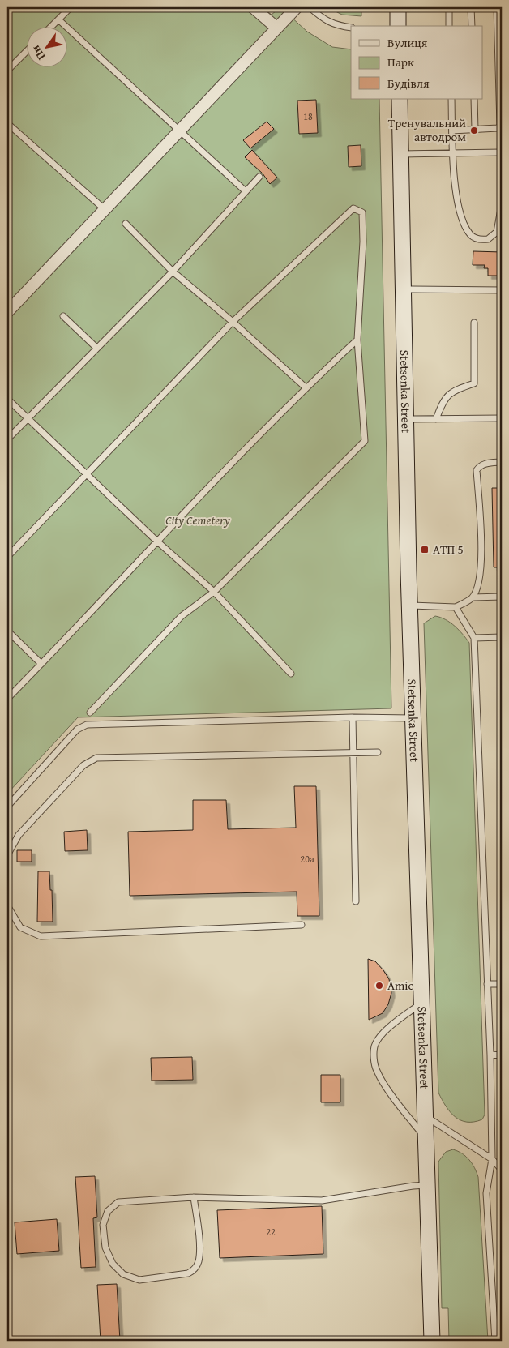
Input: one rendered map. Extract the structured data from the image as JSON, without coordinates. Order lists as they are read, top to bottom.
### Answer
{
  "streets": {
    "main road": ["Stetsenka Street"]
  },
  "parks": ["City Cemetery"],
  "places": {
    "other": ["Тренувальний автодром", "Amic"],
    "transit": ["АТП 5"]
  },
  "house_numbers": ["18", "20а", "22"],
  "legend": ["Вулиця", "Парк", "Будівля"],
  "north": "bottom left"
}
